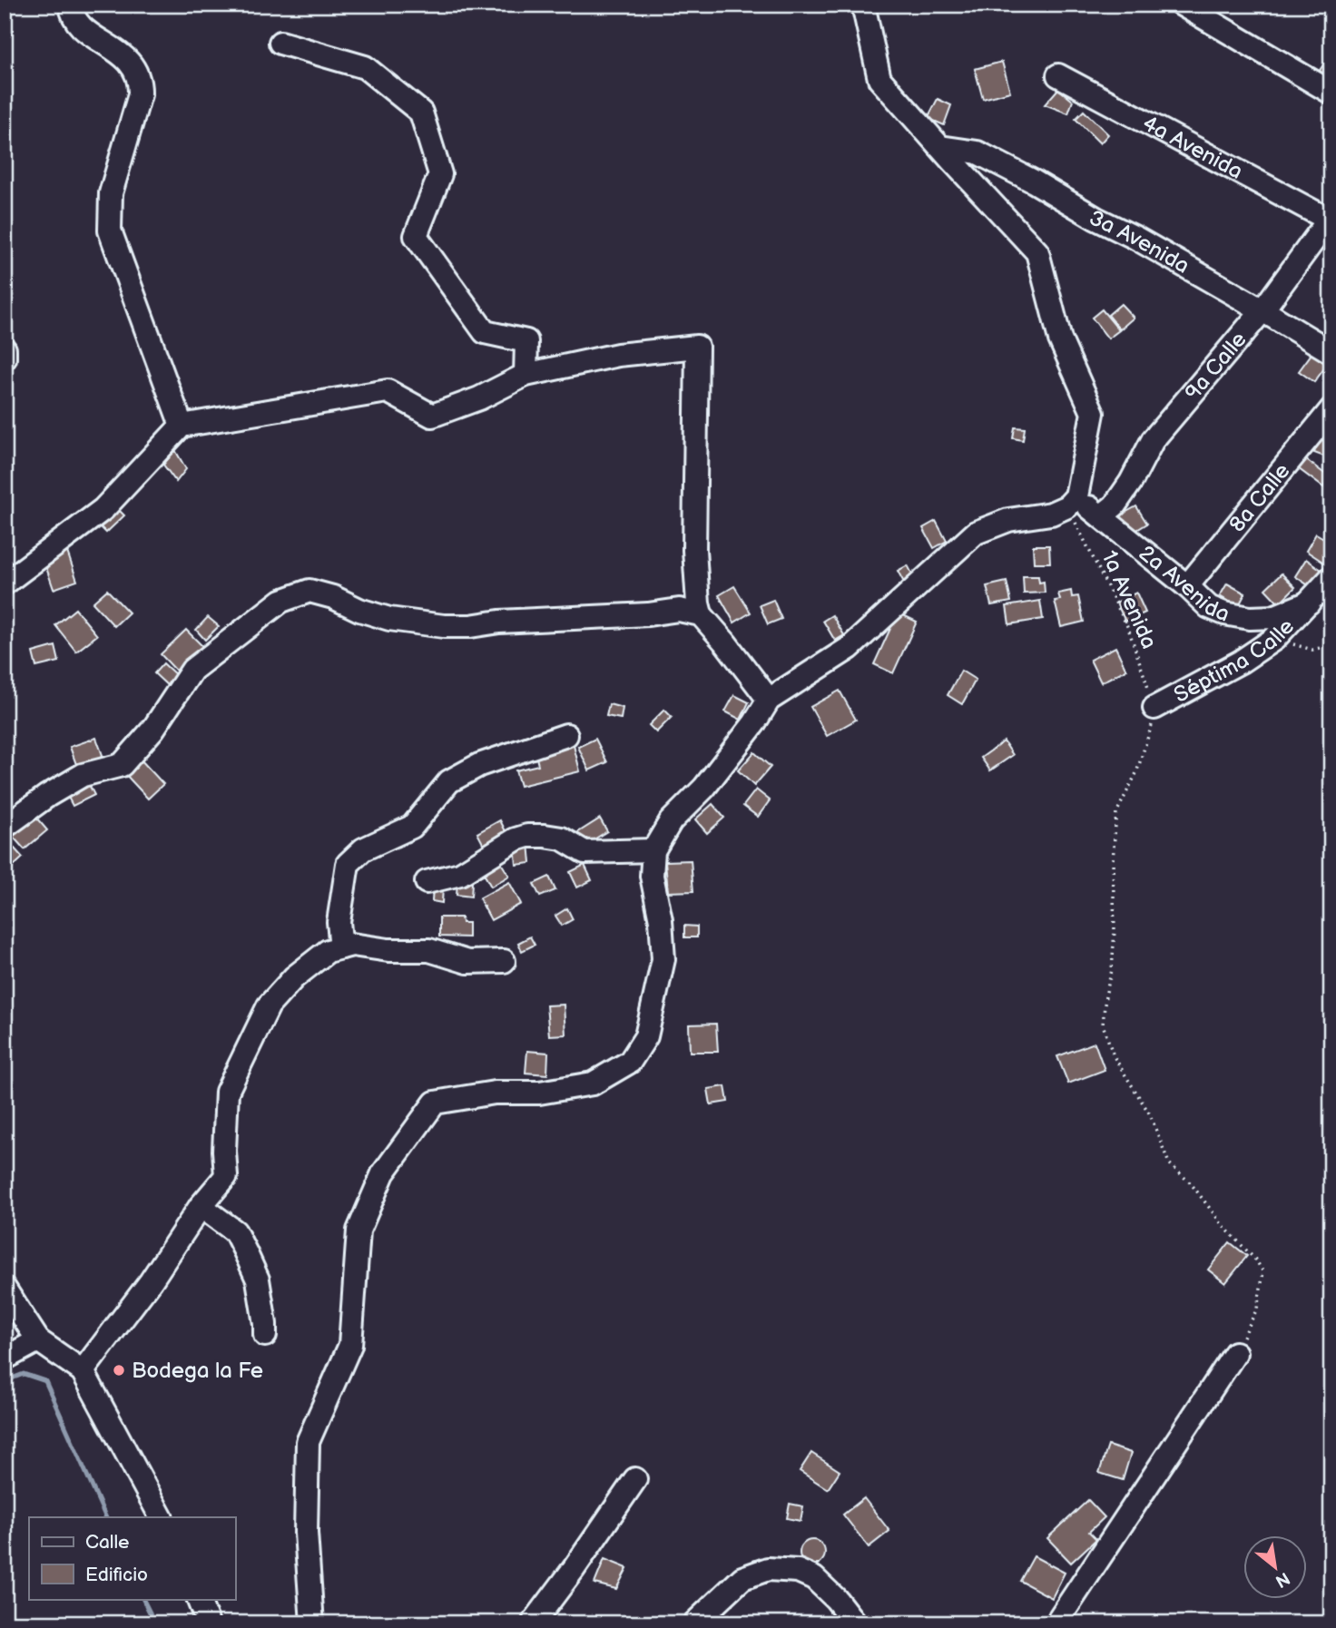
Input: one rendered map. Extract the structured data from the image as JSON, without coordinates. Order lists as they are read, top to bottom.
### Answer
{
  "streets": {
    "street": [
      "4a Avenida",
      "3a Avenida",
      "9a Calle",
      "8a Calle",
      "2a Avenida",
      "Séptima Calle"
    ],
    "path": ["1a Avenida"]
  },
  "crossings": [
    ["4a Avenida", "9a Calle"],
    ["3a Avenida", "9a Calle"],
    ["9a Calle", "2a Avenida"],
    ["8a Calle", "2a Avenida"],
    ["2a Avenida", "1a Avenida"],
    ["2a Avenida", "Séptima Calle"],
    ["1a Avenida", "Séptima Calle"]
  ],
  "places": ["Bodega la Fe"],
  "legend": ["Calle", "Edificio"],
  "north": "bottom right"
}
